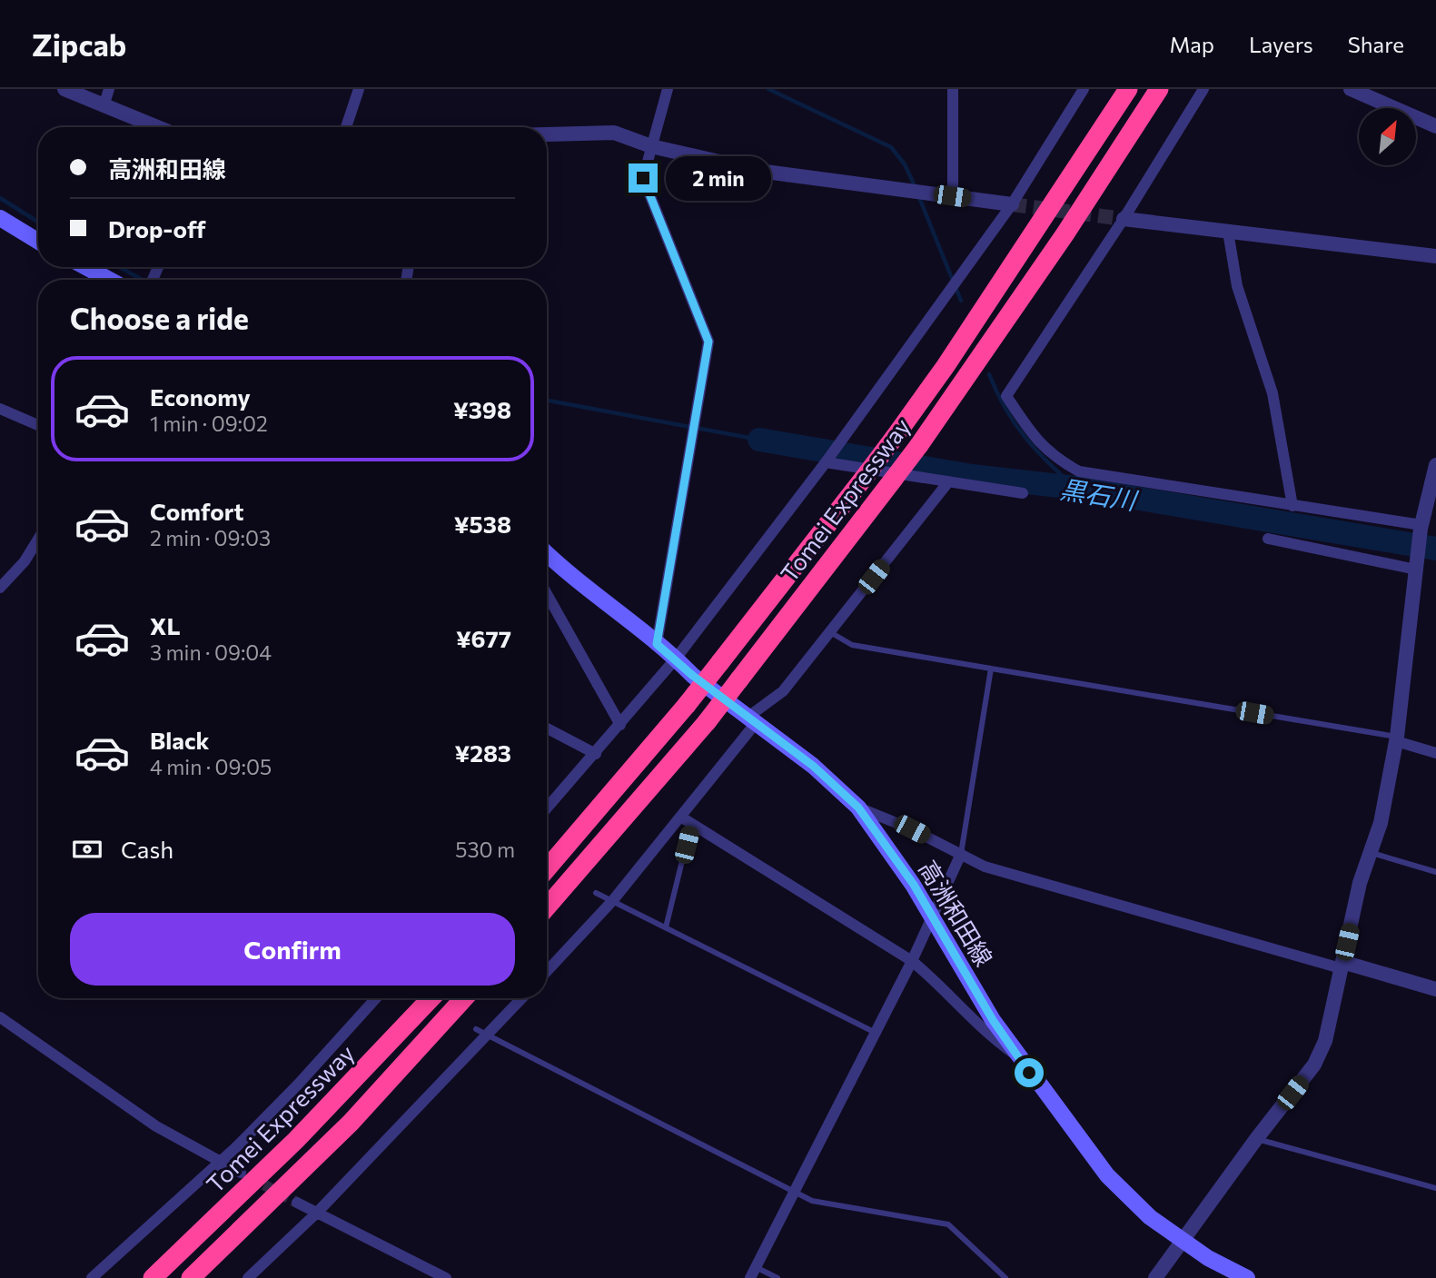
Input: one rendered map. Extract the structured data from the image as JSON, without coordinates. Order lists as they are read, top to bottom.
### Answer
{
  "streets": {
    "highway": ["Tomei Expressway"],
    "main road": ["高洲和田線"]
  },
  "water": ["黒石川"],
  "north": "top right",
  "page": {
    "header": "Zipcab",
    "nav": ["Map", "Layers", "Share"],
    "banner": ["高洲和田線", "Drop-off"],
    "bubble": "2 min",
    "heading": "Choose a ride",
    "list": [
      {
        "name": "Economy",
        "note": "1 min · 09:02",
        "value": "¥398"
      },
      {
        "name": "Comfort",
        "note": "2 min · 09:03",
        "value": "¥538"
      },
      {
        "name": "XL",
        "note": "3 min · 09:04",
        "value": "¥677"
      },
      {
        "name": "Black",
        "note": "4 min · 09:05",
        "value": "¥283"
      }
    ],
    "pay": ["Cash", "530 m"],
    "buttons": "Confirm"
  }
}
